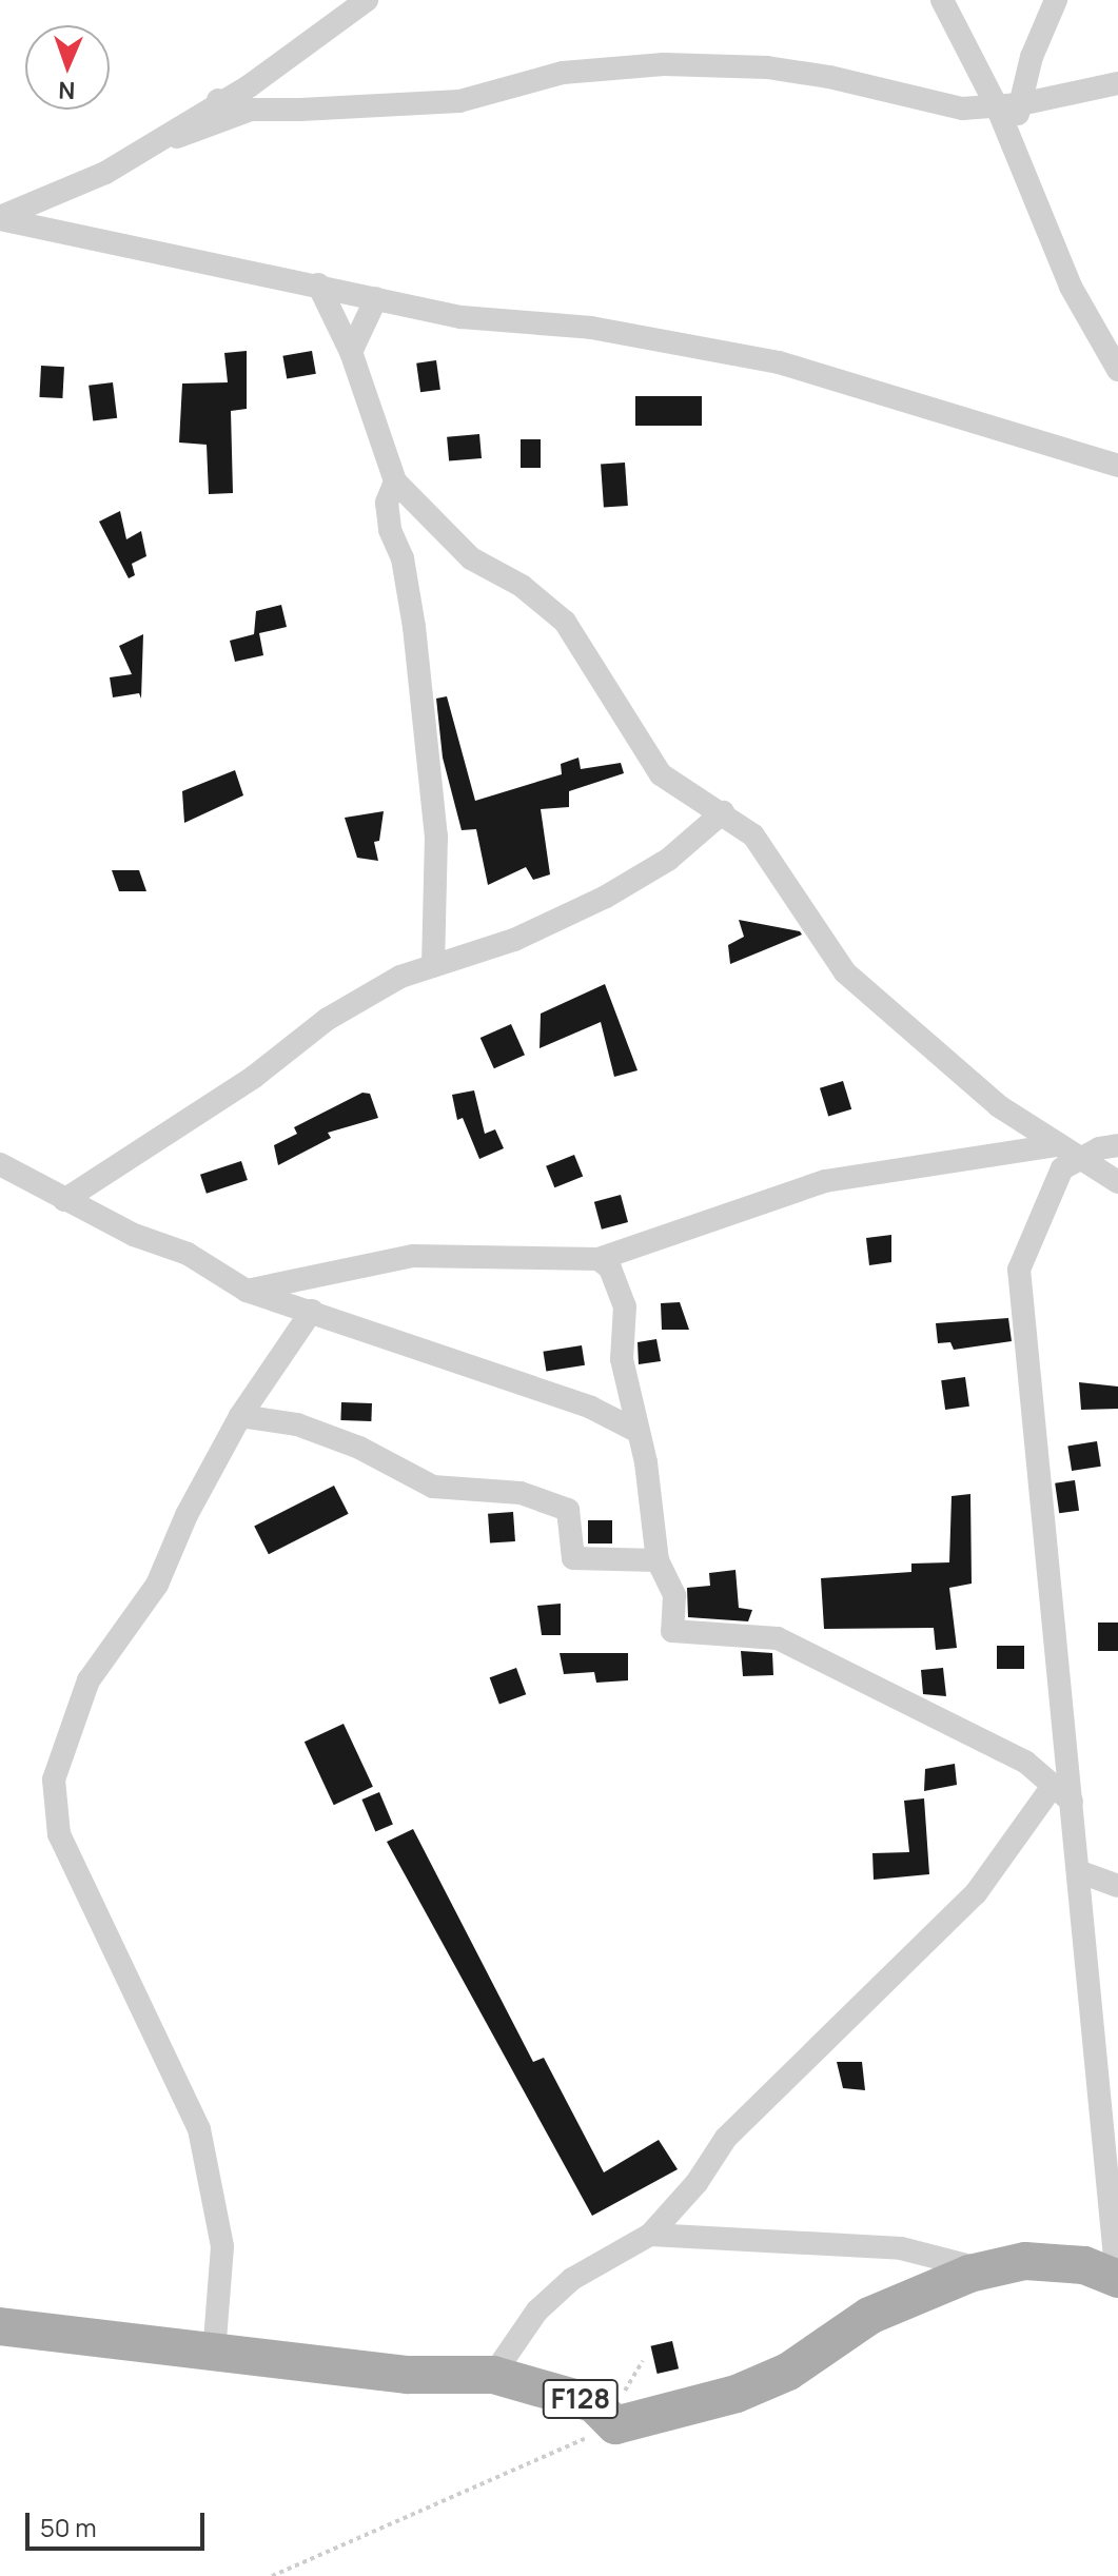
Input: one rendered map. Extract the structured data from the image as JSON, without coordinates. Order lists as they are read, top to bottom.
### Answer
{
  "streets": {
    "main road": ["F128"]
  },
  "scale_bar": "50 m",
  "north": "bottom"
}
